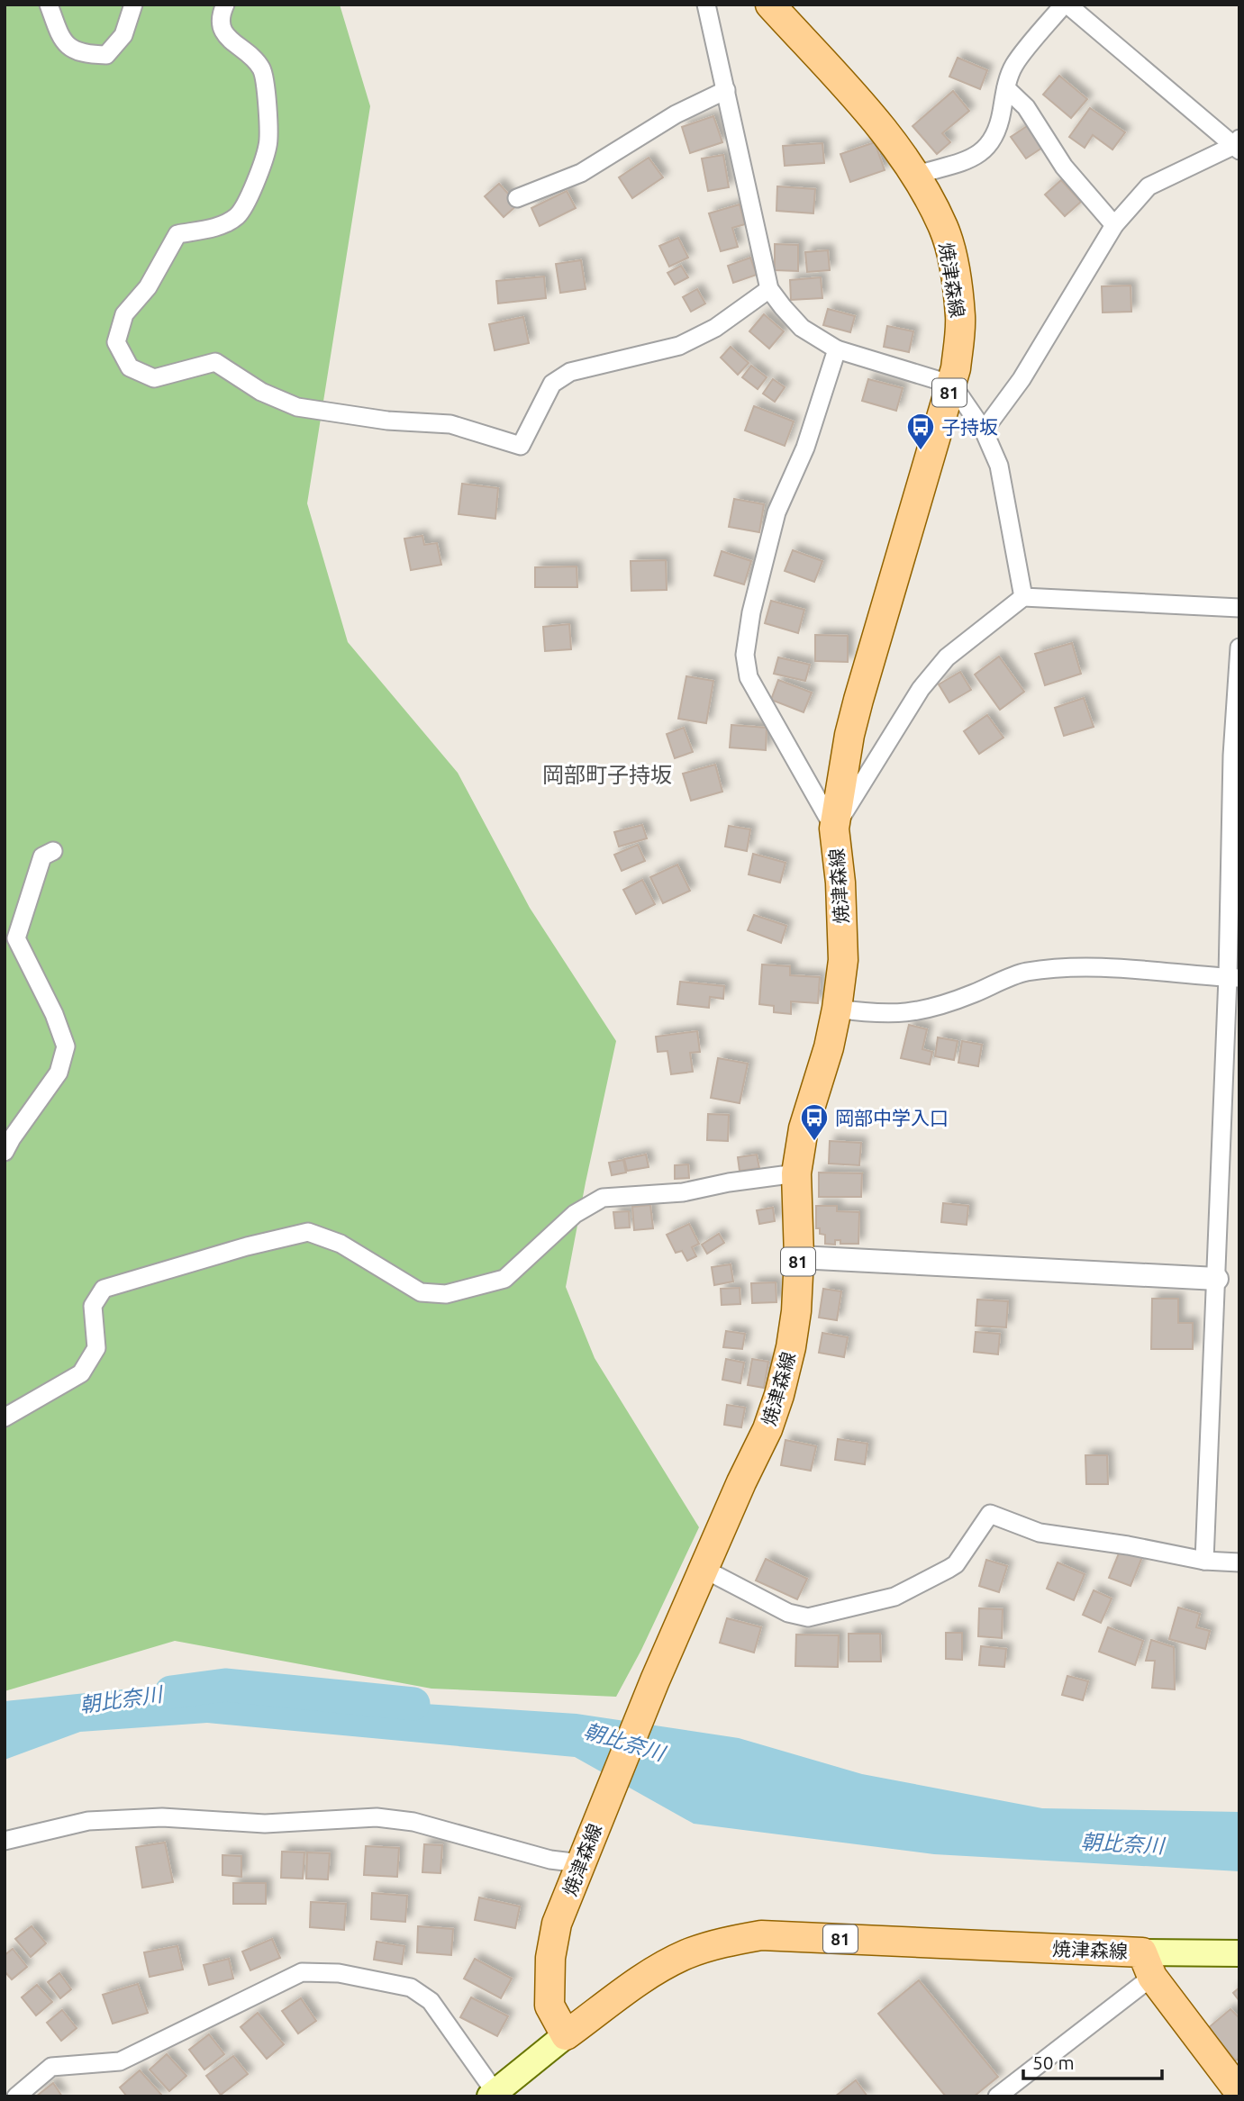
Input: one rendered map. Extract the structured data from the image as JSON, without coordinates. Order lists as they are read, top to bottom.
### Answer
{
  "streets": {
    "main road": ["焼津森線", "81"]
  },
  "districts": ["岡部町子持坂"],
  "water": ["朝比奈川"],
  "places": {
    "bus stop": ["子持坂", "岡部中学入口"]
  },
  "scale_bar": "50 m"
}
